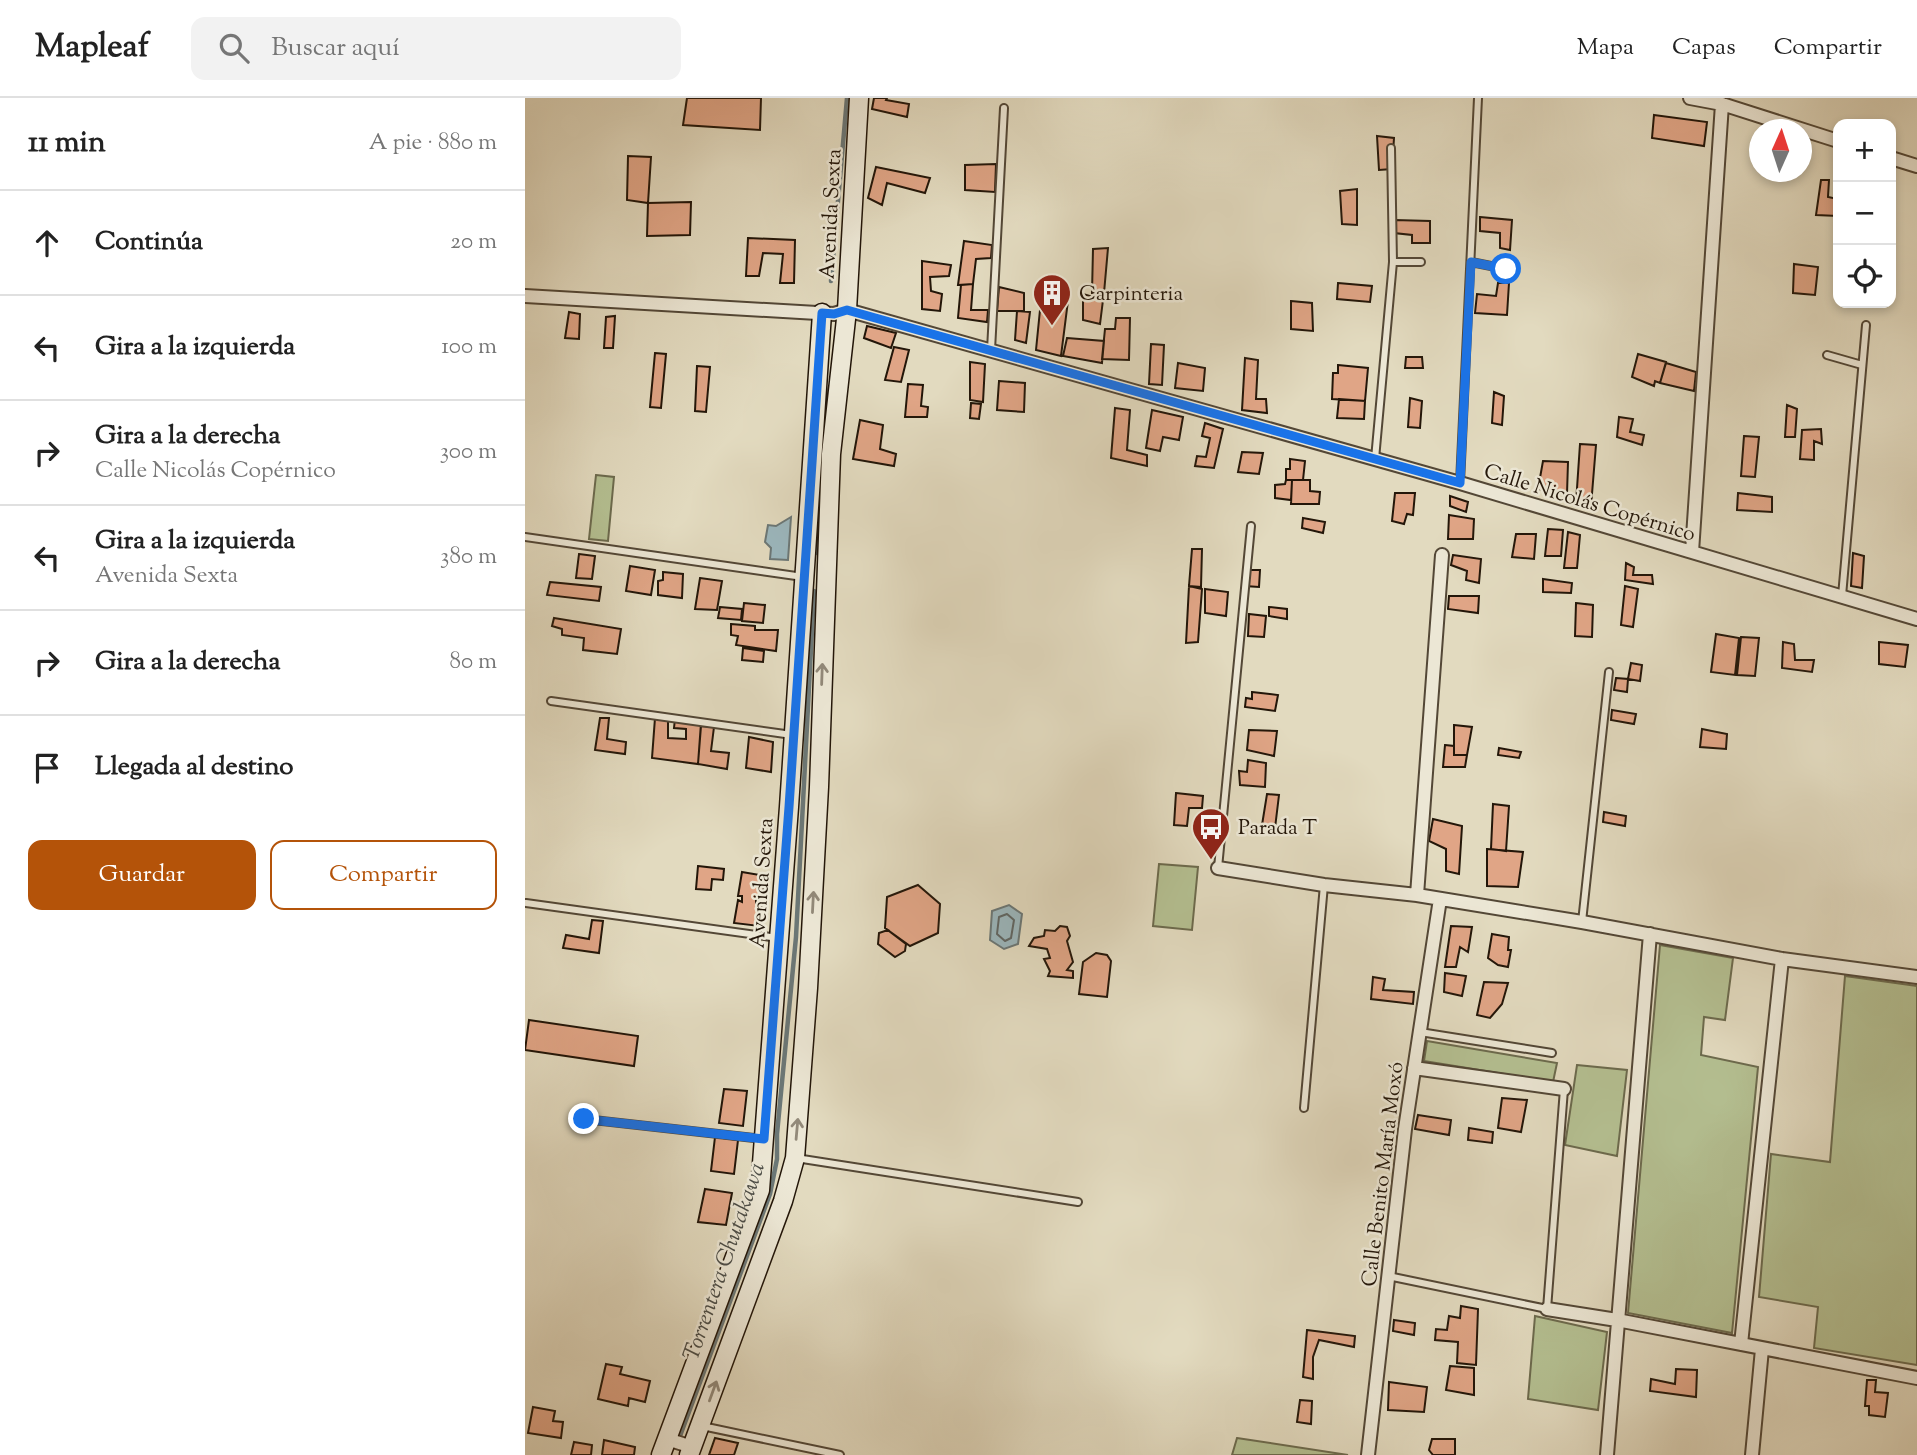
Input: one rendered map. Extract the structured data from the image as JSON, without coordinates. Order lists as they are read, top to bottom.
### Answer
{
  "streets": {
    "street": ["Avenida Sexta", "Calle Nicolás Copérnico", "Calle Benito María Moxó"]
  },
  "crossings": [
    ["Avenida Sexta", "Calle Nicolás Copérnico"]
  ],
  "water": ["Torrentera Chutakawa"],
  "places": {
    "building": ["Carpinteria"],
    "bus stop": ["Parada T"]
  },
  "north": "top",
  "page": {
    "header": "Mapleaf",
    "search": "Buscar aquí",
    "nav": ["Mapa", "Capas", "Compartir"],
    "heading": ["11 min", "A pie · 880 m"],
    "map_buttons": ["+", "−"],
    "list": [
      ["Continúa", "20 m"],
      ["Gira a la izquierda", "100 m"],
      ["Gira a la derecha", "Calle Nicolás Copérnico", "300 m"],
      ["Gira a la izquierda", "Avenida Sexta", "380 m"],
      ["Gira a la derecha", "80 m"],
      "Llegada al destino"
    ],
    "buttons": ["Guardar", "Compartir"]
  }
}
